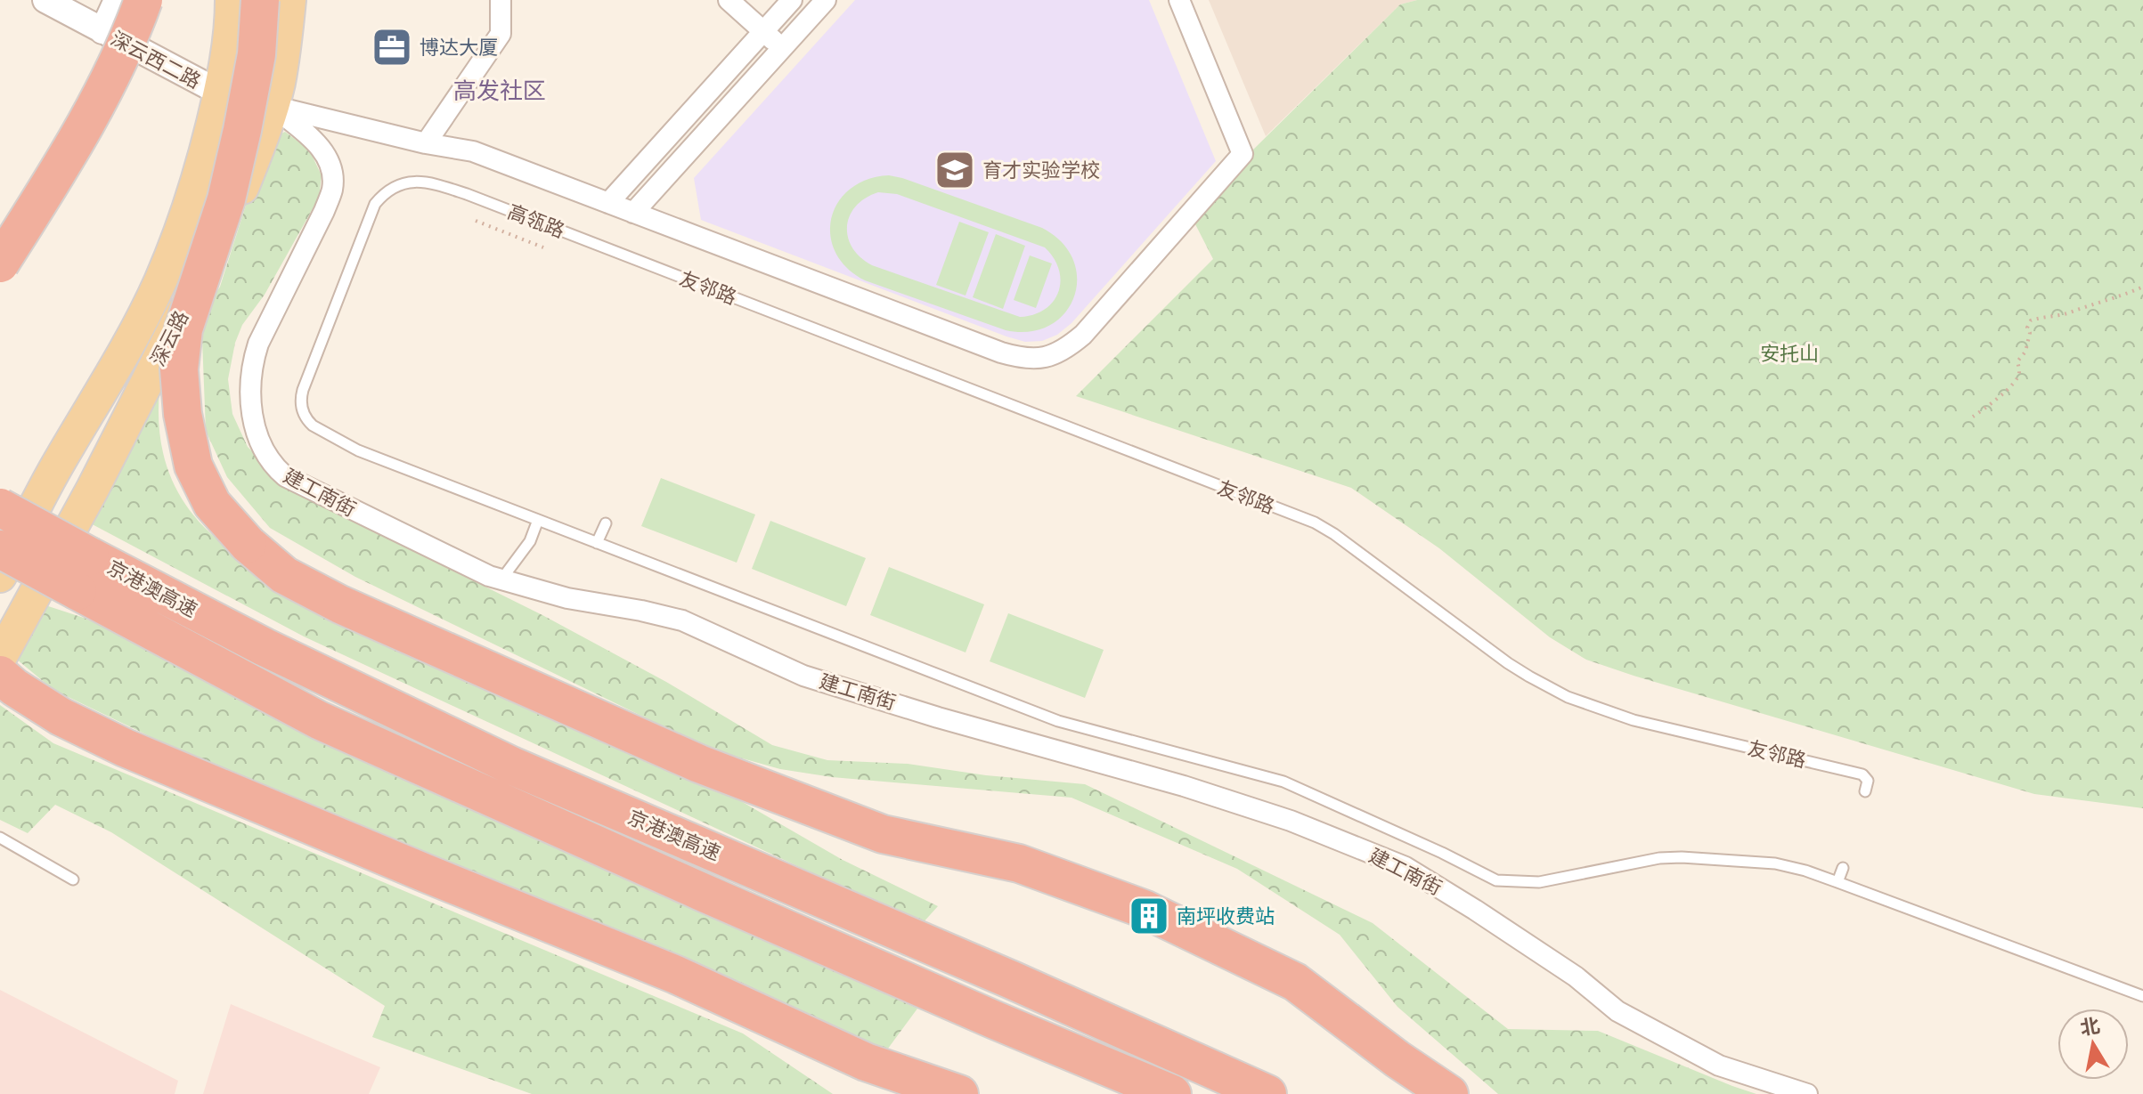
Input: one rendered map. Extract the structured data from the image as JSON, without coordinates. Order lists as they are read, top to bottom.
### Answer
{
  "streets": {
    "highway": ["京港澳高速"],
    "main road": ["深云路"],
    "street": ["深云西二路", "建工南街"],
    "lane": ["高瓴路", "友邻路"]
  },
  "crossings": [
    ["深云西二路", "深云路"],
    ["深云西二路", "建工南街"],
    ["高瓴路", "友邻路"],
    ["深云路", "建工南街"]
  ],
  "districts": ["高发社区"],
  "parks": ["安托山"],
  "places": {
    "office": ["博达大厦"],
    "school or university": ["育才实验学校"],
    "building": ["南坪收费站"]
  },
  "north": "top"
}
